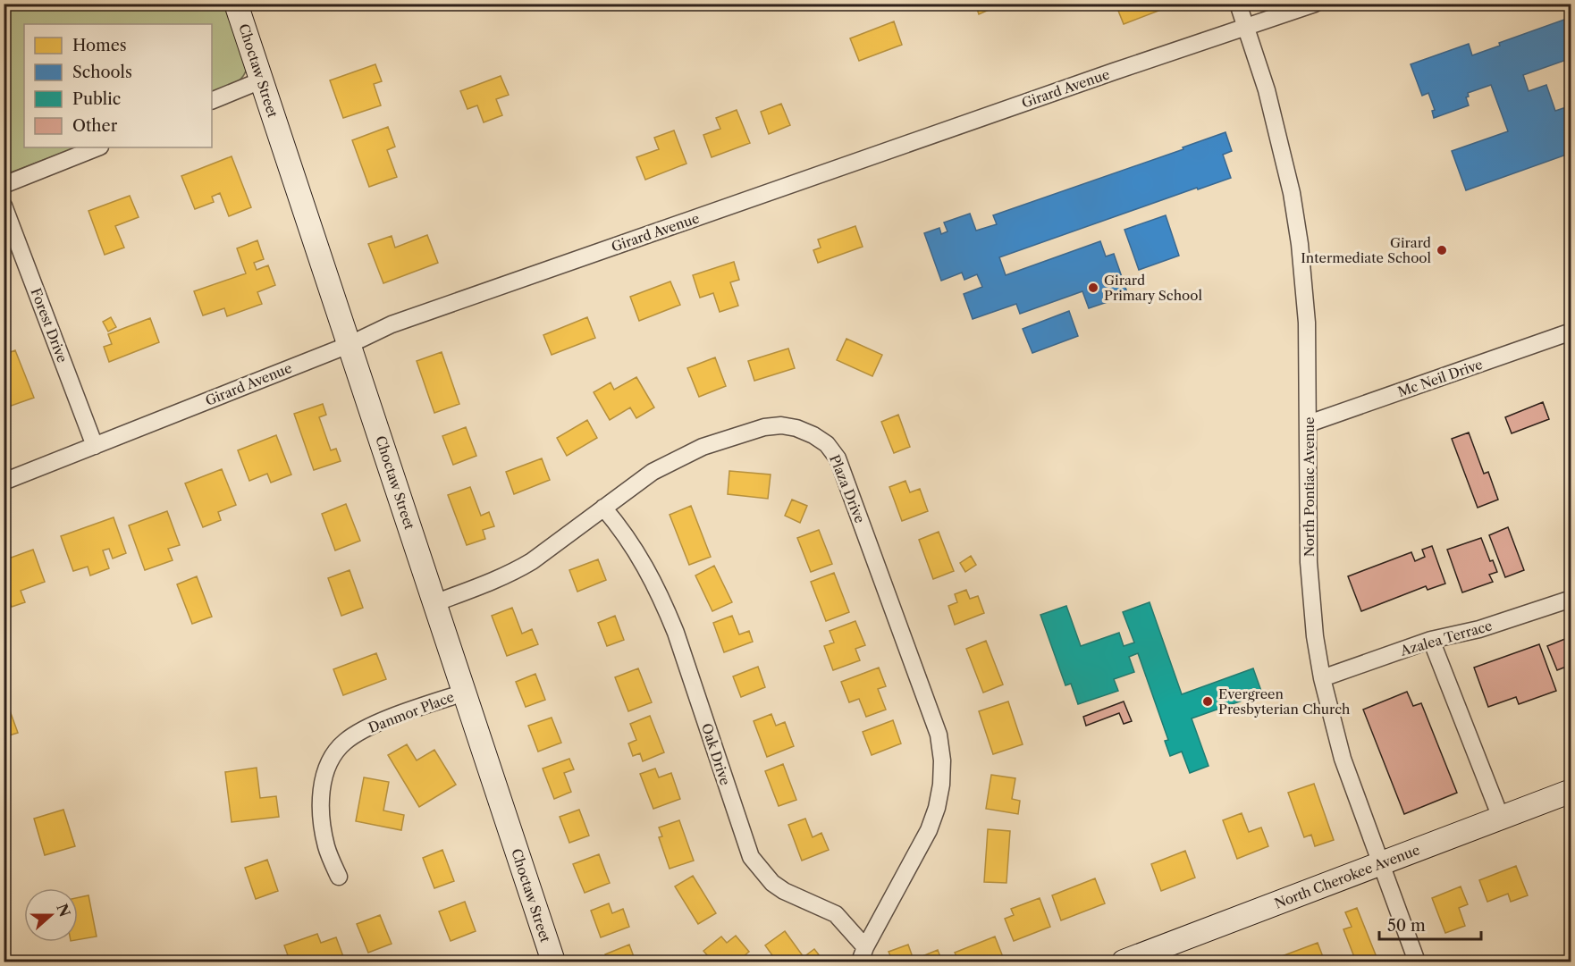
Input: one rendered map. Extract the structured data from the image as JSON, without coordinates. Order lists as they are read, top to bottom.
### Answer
{
  "streets": {
    "street": [
      "Choctaw Street",
      "Girard Avenue",
      "Forest Drive",
      "Mc Neil Drive",
      "North Pontiac Avenue",
      "Plaza Drive",
      "Azalea Terrace",
      "Danmor Place",
      "Oak Drive",
      "North Cherokee Avenue"
    ]
  },
  "crossings": [
    ["Choctaw Street", "Girard Avenue"],
    ["Choctaw Street", "Plaza Drive"],
    ["Choctaw Street", "Danmor Place"],
    ["Girard Avenue", "Forest Drive"],
    ["Girard Avenue", "North Pontiac Avenue"],
    ["Mc Neil Drive", "North Pontiac Avenue"],
    ["North Pontiac Avenue", "Azalea Terrace"],
    ["North Pontiac Avenue", "North Cherokee Avenue"],
    ["Plaza Drive", "Oak Drive"]
  ],
  "places": ["Girard Intermediate School", "Girard Primary School", "Evergreen Presbyterian Church"],
  "legend": [
    "Homes",
    "Schools",
    "Public",
    "Other"
  ],
  "scale_bar": "50 m",
  "north": "right"
}
